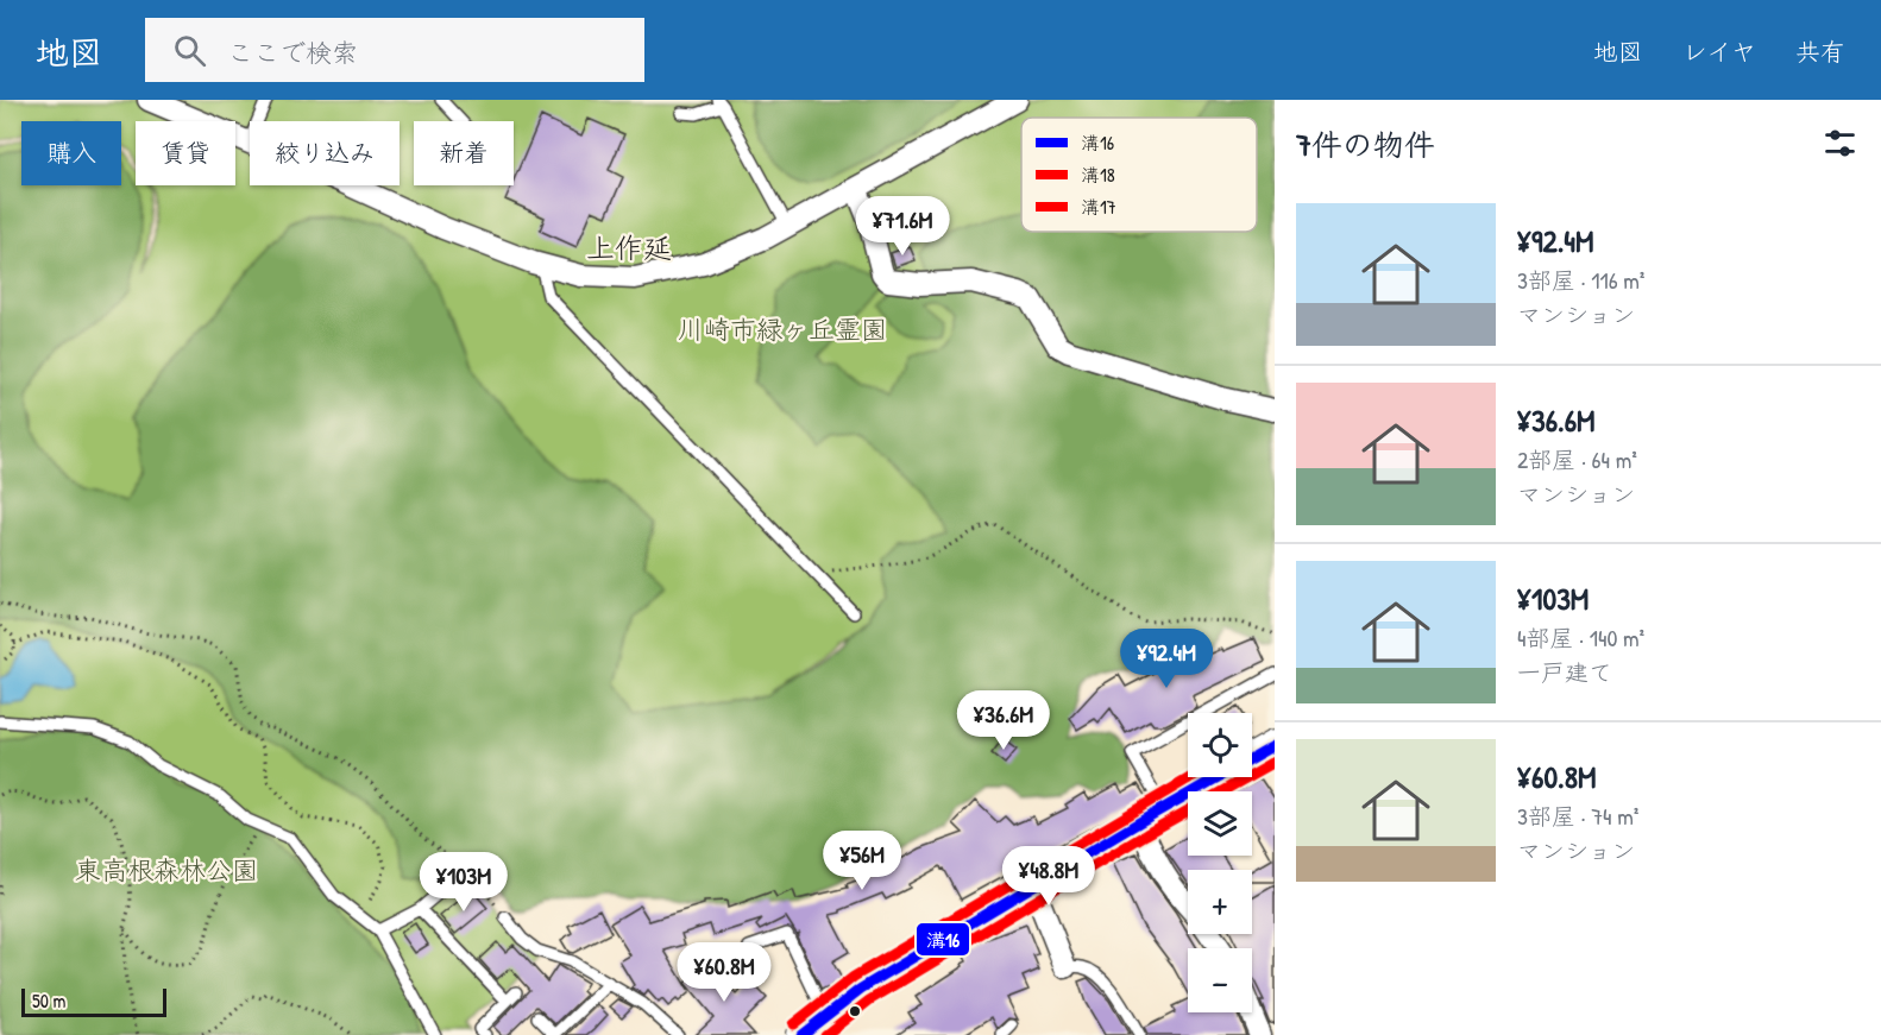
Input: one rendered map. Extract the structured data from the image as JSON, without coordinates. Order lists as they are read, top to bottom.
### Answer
{
  "districts": ["上作延"],
  "parks": ["川崎市緑ヶ丘霊園", "東高根森林公園"],
  "lines": ["transit line 溝16", "transit line 溝18", "transit line 溝17"],
  "legend": ["溝16", "溝18", "溝17"],
  "scale_bar": "50 m",
  "page": {
    "header": "地図",
    "search": "ここで検索",
    "nav": ["地図", "レイヤ", "共有"],
    "heading": "7件の物件",
    "chip": [
      "購入",
      "賃貸",
      "絞り込み",
      "新着"
    ],
    "list": [
      {
        "name": "¥92.4M",
        "note": "3部屋 · 116 m² · マンション"
      },
      {
        "name": "¥36.6M",
        "note": "2部屋 · 64 m² · マンション"
      },
      {
        "name": "¥103M",
        "note": "4部屋 · 140 m² · 一戸建て"
      },
      {
        "name": "¥60.8M",
        "note": "3部屋 · 74 m² · マンション"
      }
    ],
    "price": [
      "¥71.6M",
      "¥92.4M",
      "¥36.6M",
      "¥56M",
      "¥48.8M",
      "¥103M",
      "¥60.8M"
    ],
    "map_buttons": ["+", "−"],
    "scale": "50 m"
  }
}
